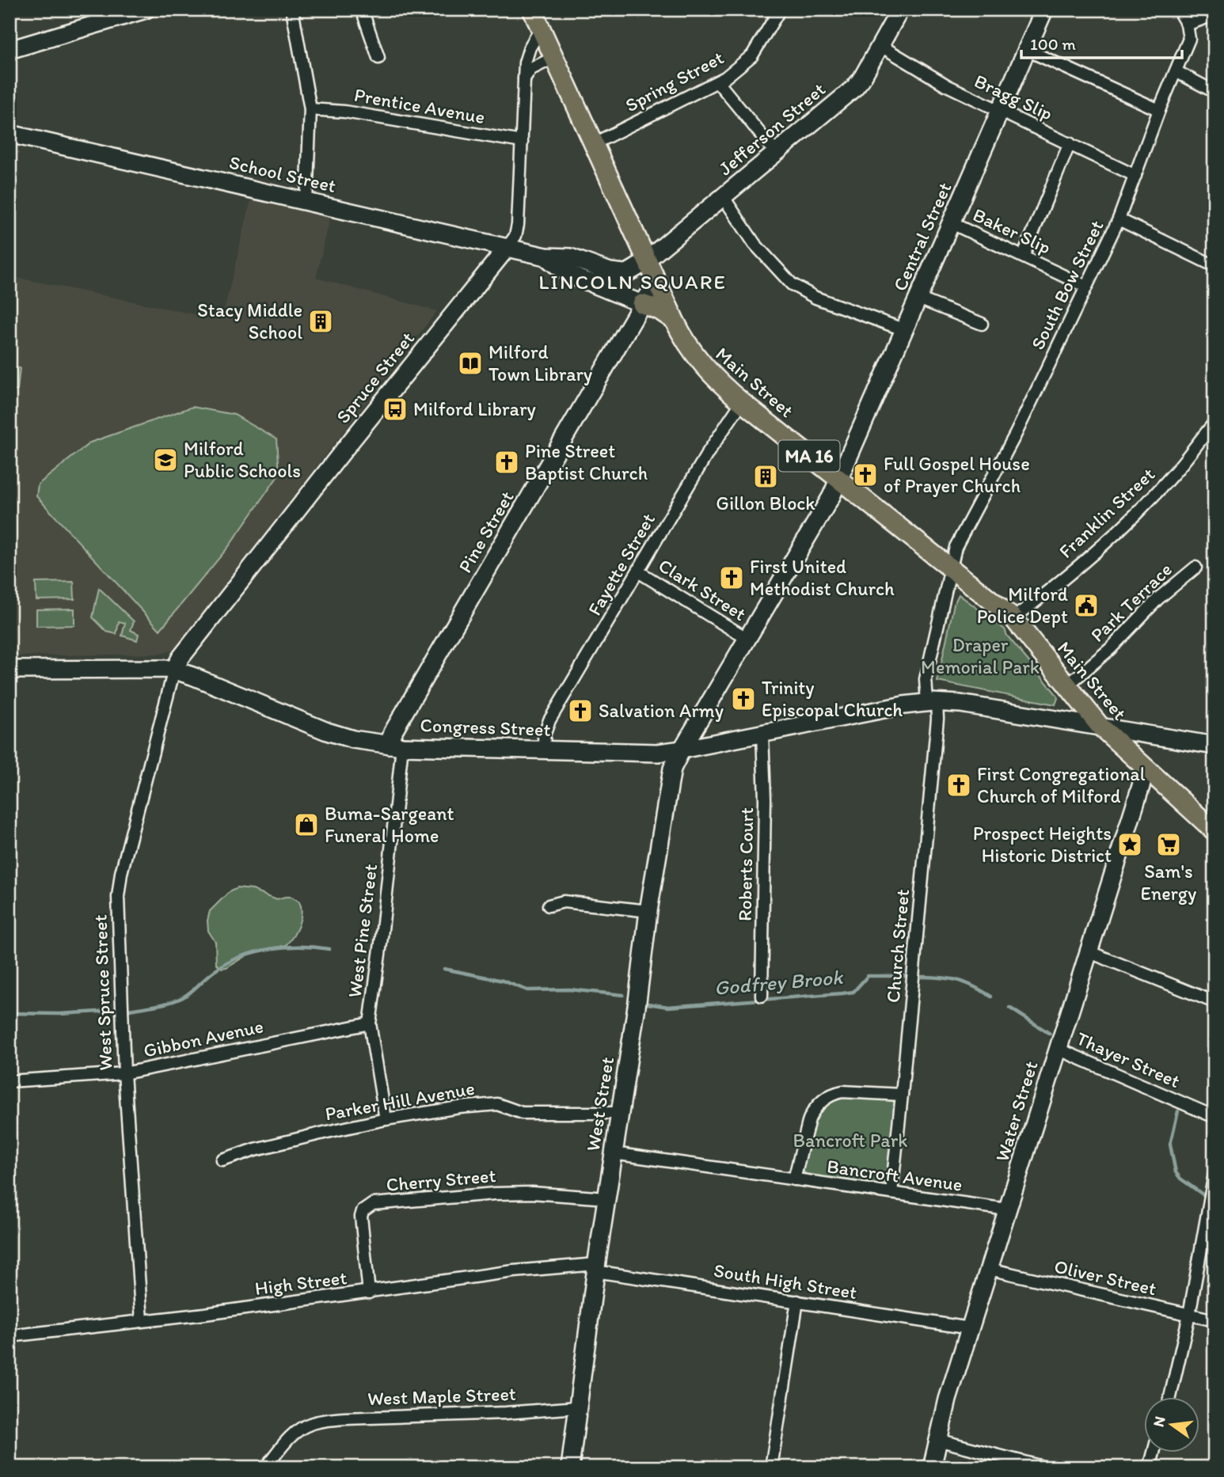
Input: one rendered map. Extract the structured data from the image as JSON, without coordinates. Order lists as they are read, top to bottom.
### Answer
{
  "streets": {
    "main road": [
      "Jefferson Street",
      "School Street",
      "Central Street",
      "Spruce Street",
      "Main Street",
      "MA 16",
      "Pine Street",
      "Congress Street",
      "West Street",
      "Water Street"
    ],
    "street": [
      "Spring Street",
      "Bragg Slip",
      "Prentice Avenue",
      "Baker Slip",
      "South Bow Street",
      "Franklin Street",
      "Fayette Street",
      "Clark Street",
      "Park Terrace",
      "Roberts Court",
      "West Pine Street",
      "Church Street",
      "West Spruce Street",
      "Gibbon Avenue",
      "Thayer Street",
      "Parker Hill Avenue",
      "Bancroft Avenue",
      "Cherry Street",
      "Oliver Street",
      "South High Street",
      "High Street",
      "West Maple Street"
    ]
  },
  "crossings": [
    ["Spring Street", "Main Street"],
    ["Bragg Slip", "Jefferson Street"],
    ["Bragg Slip", "Central Street"],
    ["Bragg Slip", "South Bow Street"],
    ["Prentice Avenue", "Spruce Street"],
    ["Jefferson Street", "Main Street"],
    ["School Street", "Spruce Street"],
    ["School Street", "Pine Street"],
    ["Baker Slip", "Central Street"],
    ["Baker Slip", "South Bow Street"],
    ["Central Street", "Main Street"],
    ["Central Street", "Clark Street"],
    ["Central Street", "West Street"],
    ["South Bow Street", "Main Street"],
    ["South Bow Street", "Congress Street"],
    ["South Bow Street", "Church Street"],
    ["Spruce Street", "Main Street"],
    ["Spruce Street", "Congress Street"],
    ["Spruce Street", "West Spruce Street"],
    ["Main Street", "Franklin Street"],
    ["Main Street", "Pine Street"],
    ["Main Street", "Fayette Street"],
    ["Main Street", "Park Terrace"],
    ["Main Street", "Congress Street"],
    ["Main Street", "Water Street"],
    ["Pine Street", "Congress Street"],
    ["Pine Street", "West Pine Street"],
    ["Fayette Street", "Clark Street"],
    ["Fayette Street", "Congress Street"],
    ["Clark Street", "West Street"],
    ["Congress Street", "Roberts Court"],
    ["Congress Street", "West Pine Street"],
    ["Congress Street", "Church Street"],
    ["Congress Street", "West Spruce Street"],
    ["Congress Street", "West Street"],
    ["West Pine Street", "Gibbon Avenue"],
    ["West Pine Street", "Parker Hill Avenue"],
    ["Church Street", "Bancroft Avenue"],
    ["West Spruce Street", "Gibbon Avenue"],
    ["West Spruce Street", "High Street"],
    ["Thayer Street", "Water Street"],
    ["Parker Hill Avenue", "West Street"],
    ["West Street", "Bancroft Avenue"],
    ["West Street", "Cherry Street"],
    ["West Street", "South High Street"],
    ["West Street", "High Street"],
    ["West Street", "West Maple Street"],
    ["Water Street", "Bancroft Avenue"],
    ["Water Street", "Oliver Street"],
    ["Water Street", "South High Street"],
    ["Cherry Street", "High Street"],
    ["South High Street", "High Street"]
  ],
  "districts": ["LINCOLN SQUARE"],
  "water": ["Godfrey Brook"],
  "parks": ["Draper Memorial Park", "Bancroft Park"],
  "places": {
    "building": ["Stacy Middle School", "Gillon Block"],
    "library": ["Milford Town Library"],
    "bus stop": ["Milford Library"],
    "school or university": ["Milford Public Schools"],
    "church": [
      "Pine Street Baptist Church",
      "Full Gospel House of Prayer Church",
      "First United Methodist Church",
      "Trinity Episcopal Church",
      "Salvation Army",
      "First Congregational Church of Milford"
    ],
    "public building": ["Milford Police Dept"],
    "shop": ["Buma-Sargeant Funeral Home"],
    "place": ["Prospect Heights Historic District"],
    "supermarket": ["Sam's Energy"]
  },
  "scale_bar": "100 m",
  "north": "left"
}
